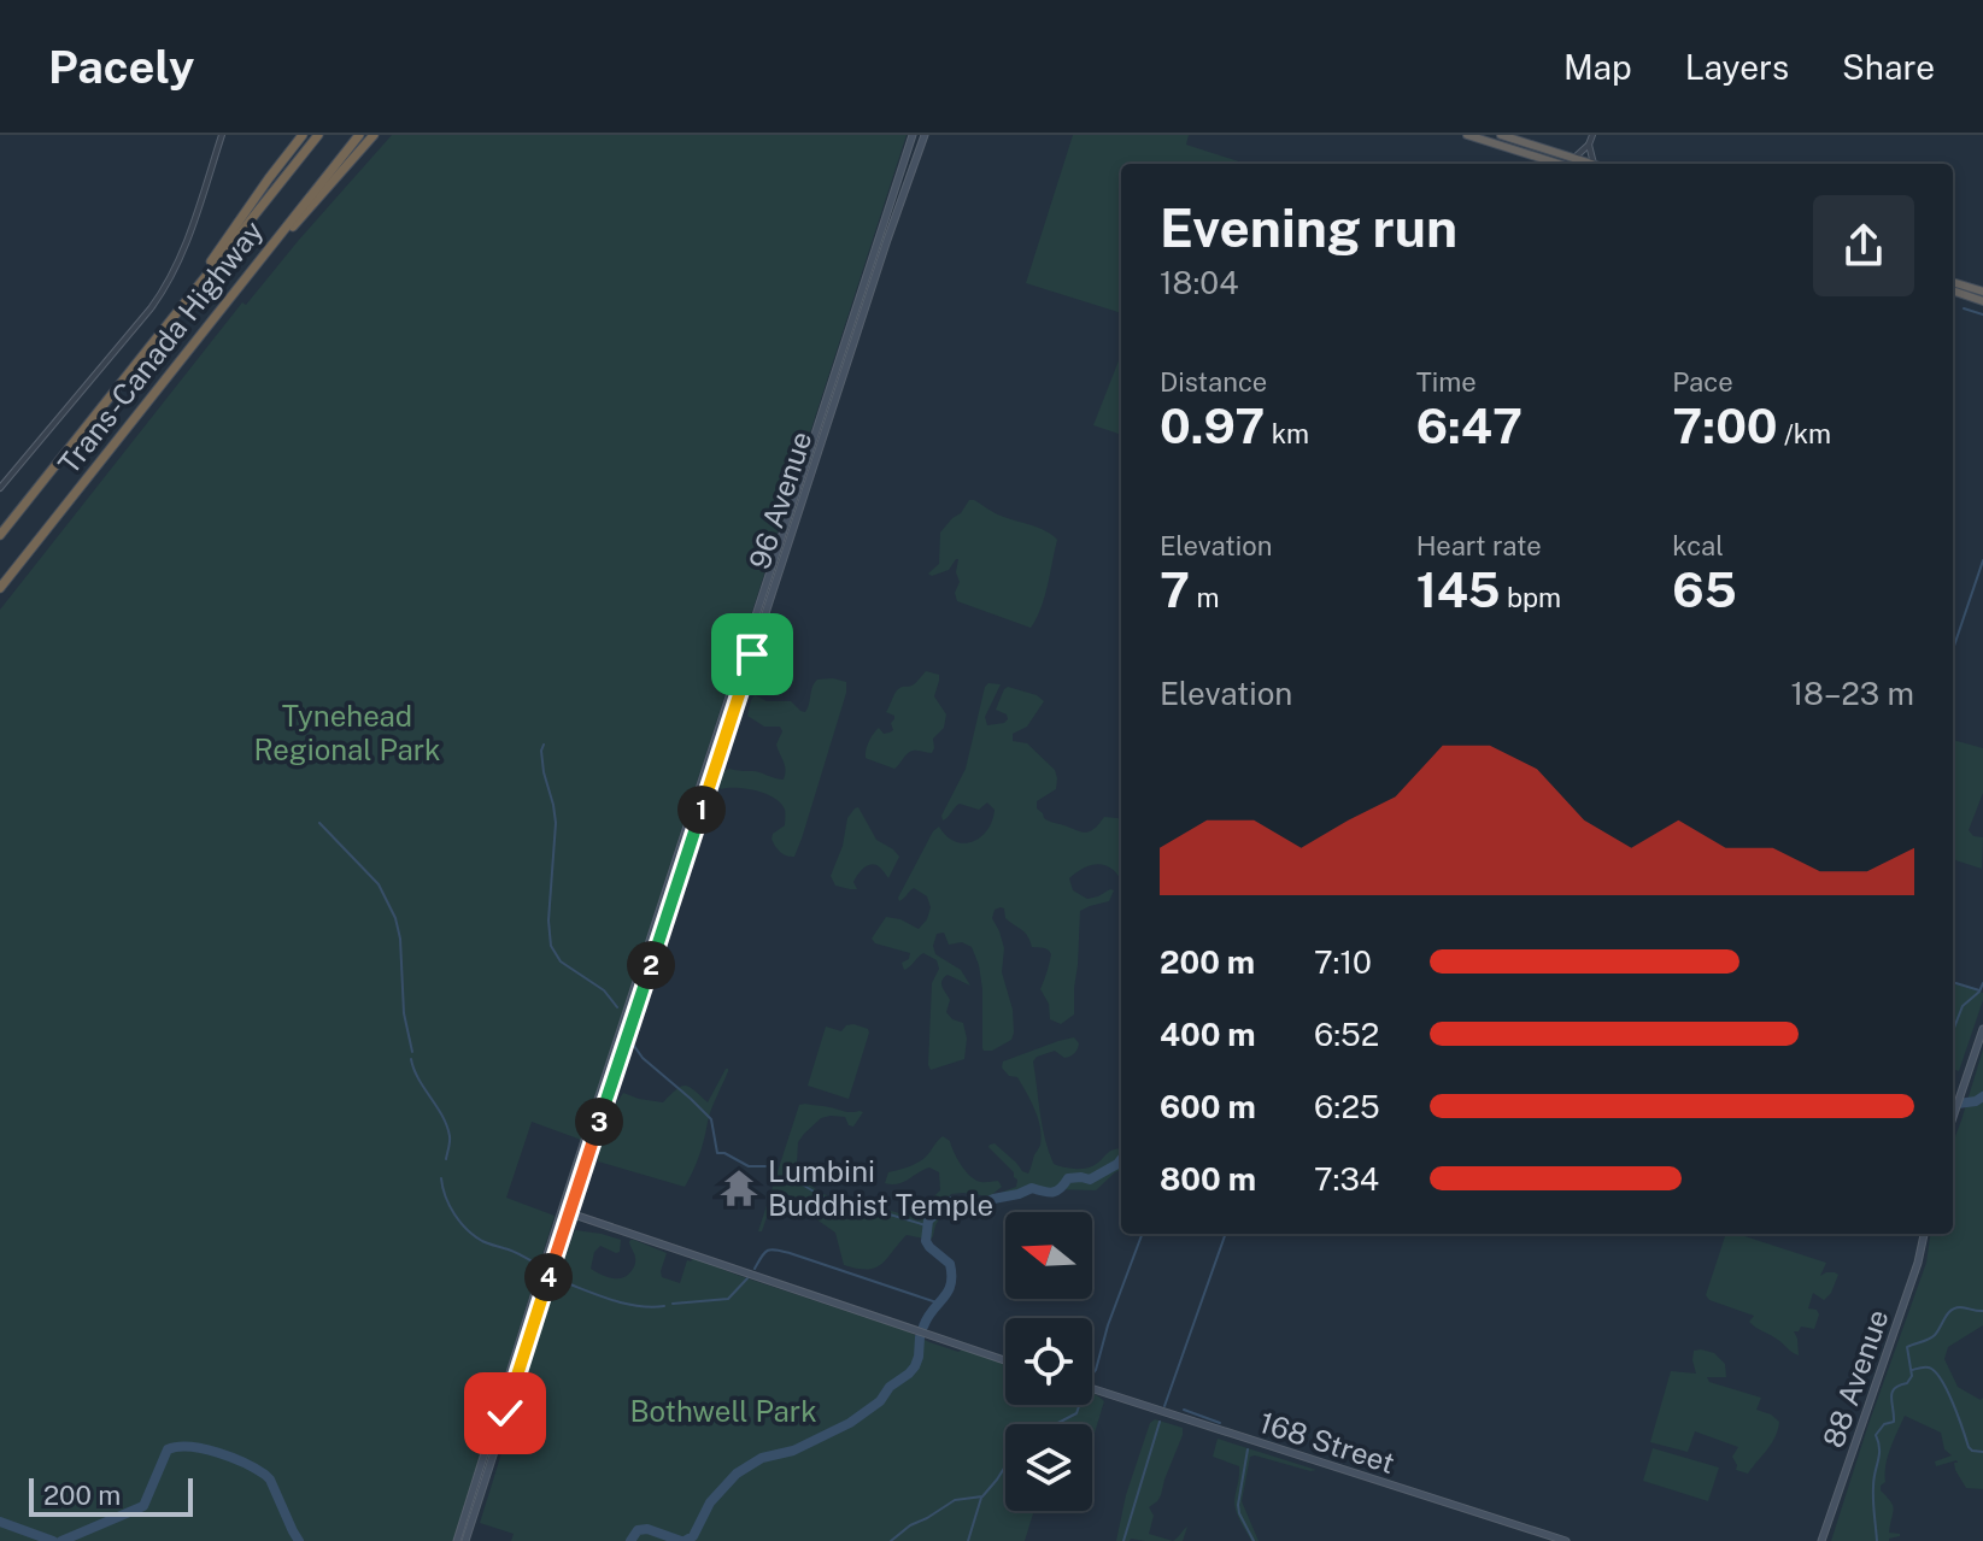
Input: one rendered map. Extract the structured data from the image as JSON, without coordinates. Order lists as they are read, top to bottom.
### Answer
{
  "streets": {
    "highway": ["Trans-Canada Highway"],
    "main road": ["96 Avenue", "88 Avenue", "168 Street"]
  },
  "parks": ["Tynehead Regional Park", "Bothwell Park"],
  "places": {
    "temple": ["Lumbini Buddhist Temple"]
  },
  "scale_bar": "200 m",
  "north": "left",
  "page": {
    "header": "Pacely",
    "nav": ["Map", "Layers", "Share"],
    "heading": ["Evening run", "18:04"],
    "stats": [
      ["Distance", "0.97 km"],
      ["Time", "6:47"],
      ["Pace", "7:00 /km"],
      ["Elevation", "7 m"],
      ["Heart rate", "145 bpm"],
      ["kcal", "65"]
    ],
    "chart": ["Elevation", "18–23 m"],
    "pins": [
      "1",
      "2",
      "3",
      "4"
    ],
    "list": [
      {
        "name": "200 m",
        "note": "7:10"
      },
      {
        "name": "400 m",
        "note": "6:52"
      },
      {
        "name": "600 m",
        "note": "6:25"
      },
      {
        "name": "800 m",
        "note": "7:34"
      }
    ],
    "scale": "200 m"
  }
}
